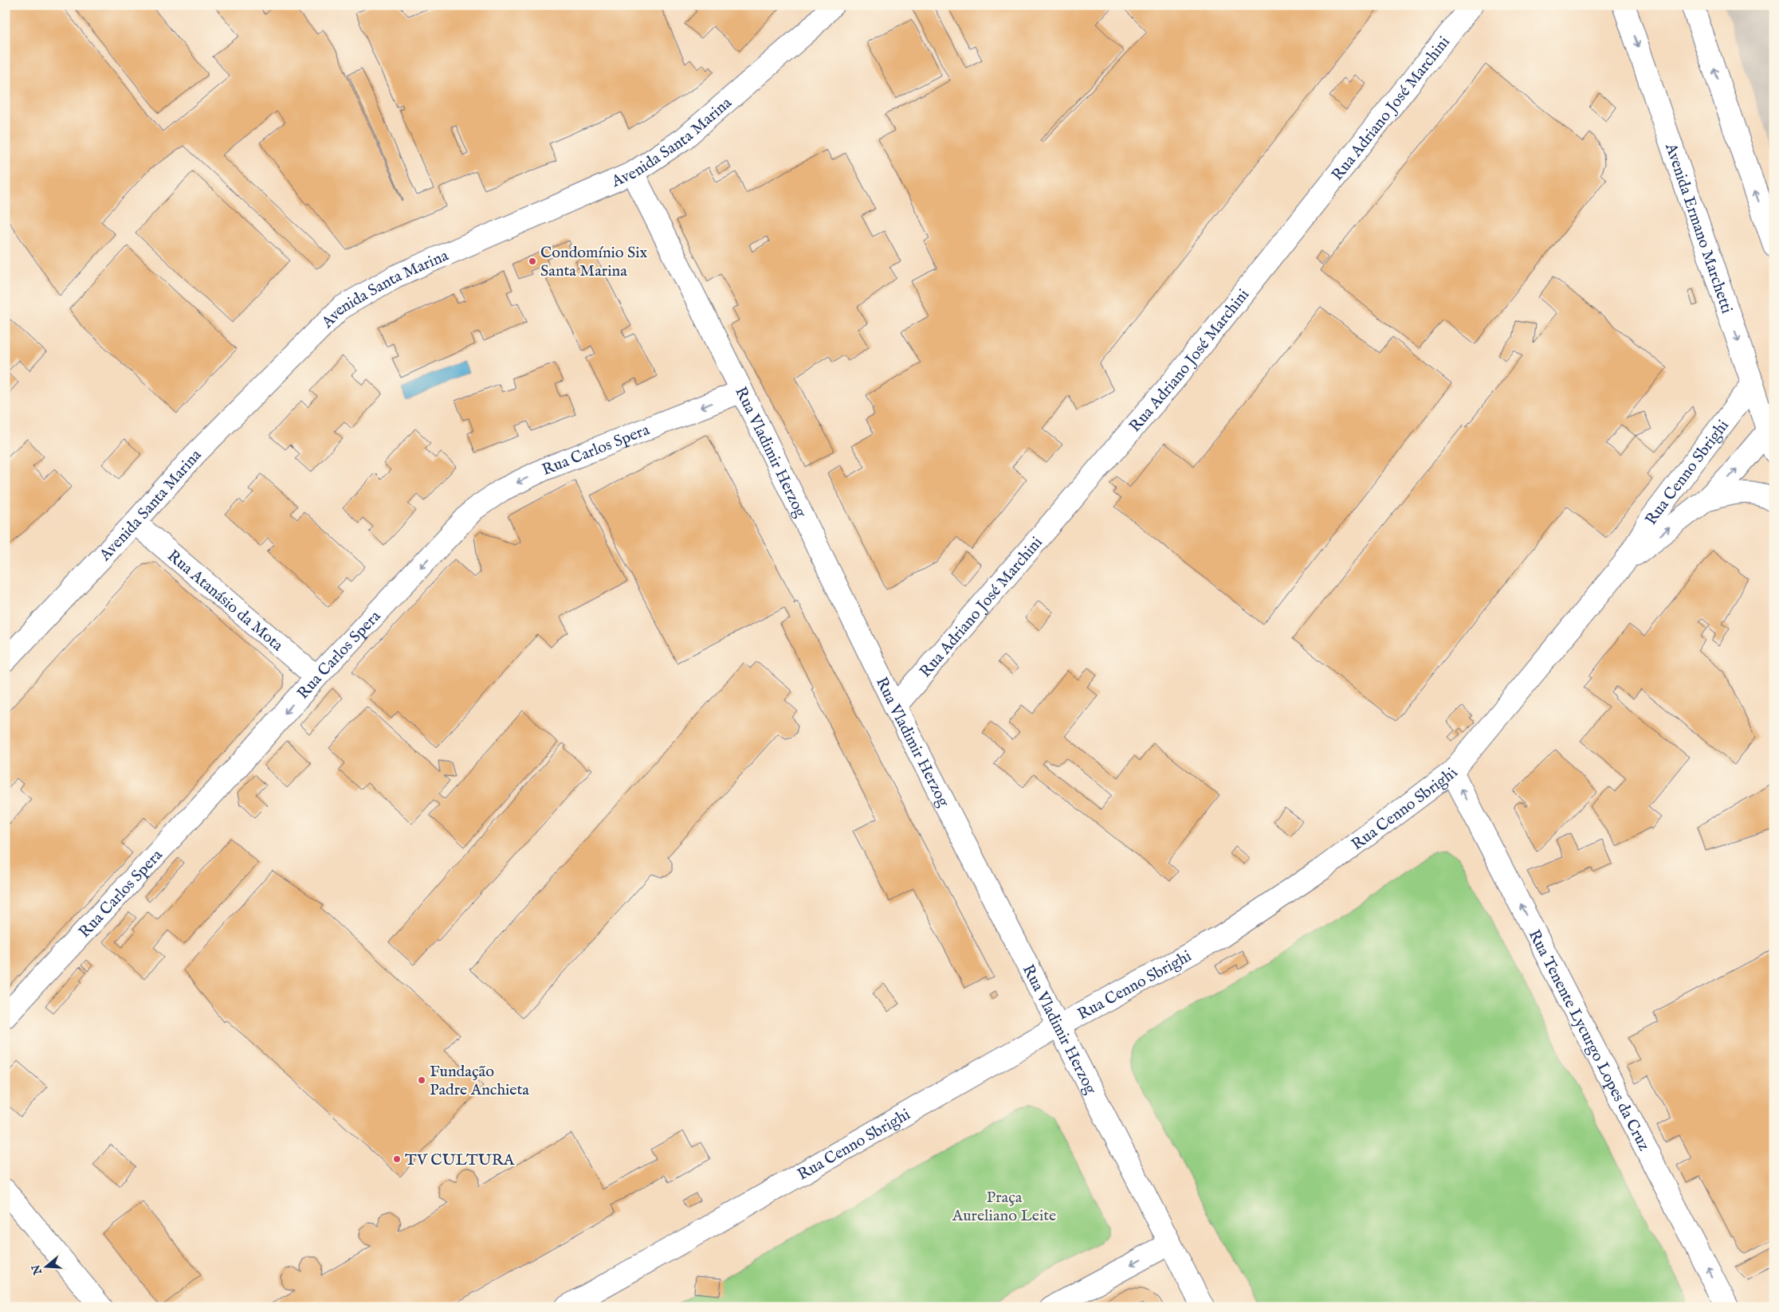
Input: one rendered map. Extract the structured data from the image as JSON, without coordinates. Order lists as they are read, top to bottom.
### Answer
{
  "streets": {
    "street": [
      "Rua Adriano José Marchini",
      "Avenida Santa Marina",
      "Avenida Ermano Marchetti",
      "Rua Carlos Spera",
      "Rua Vladimir Herzog",
      "Rua Cenno Sbrighi",
      "Rua Atanásio da Mota",
      "Rua Tenente Lycurgo Lopes da Cruz"
    ]
  },
  "crossings": [
    ["Rua Adriano José Marchini", "Rua Vladimir Herzog"],
    ["Avenida Santa Marina", "Rua Vladimir Herzog"],
    ["Avenida Santa Marina", "Rua Atanásio da Mota"],
    ["Avenida Ermano Marchetti", "Rua Cenno Sbrighi"],
    ["Rua Carlos Spera", "Rua Vladimir Herzog"],
    ["Rua Carlos Spera", "Rua Atanásio da Mota"],
    ["Rua Vladimir Herzog", "Rua Cenno Sbrighi"],
    ["Rua Cenno Sbrighi", "Rua Tenente Lycurgo Lopes da Cruz"]
  ],
  "one_way": ["Rua Carlos Spera", "Rua Tenente Lycurgo Lopes da Cruz"],
  "parks": ["Praça Aureliano Leite"],
  "places": ["Condomínio Six Santa Marina", "Fundação Padre Anchieta", "TV CULTURA"],
  "north": "left"
}
